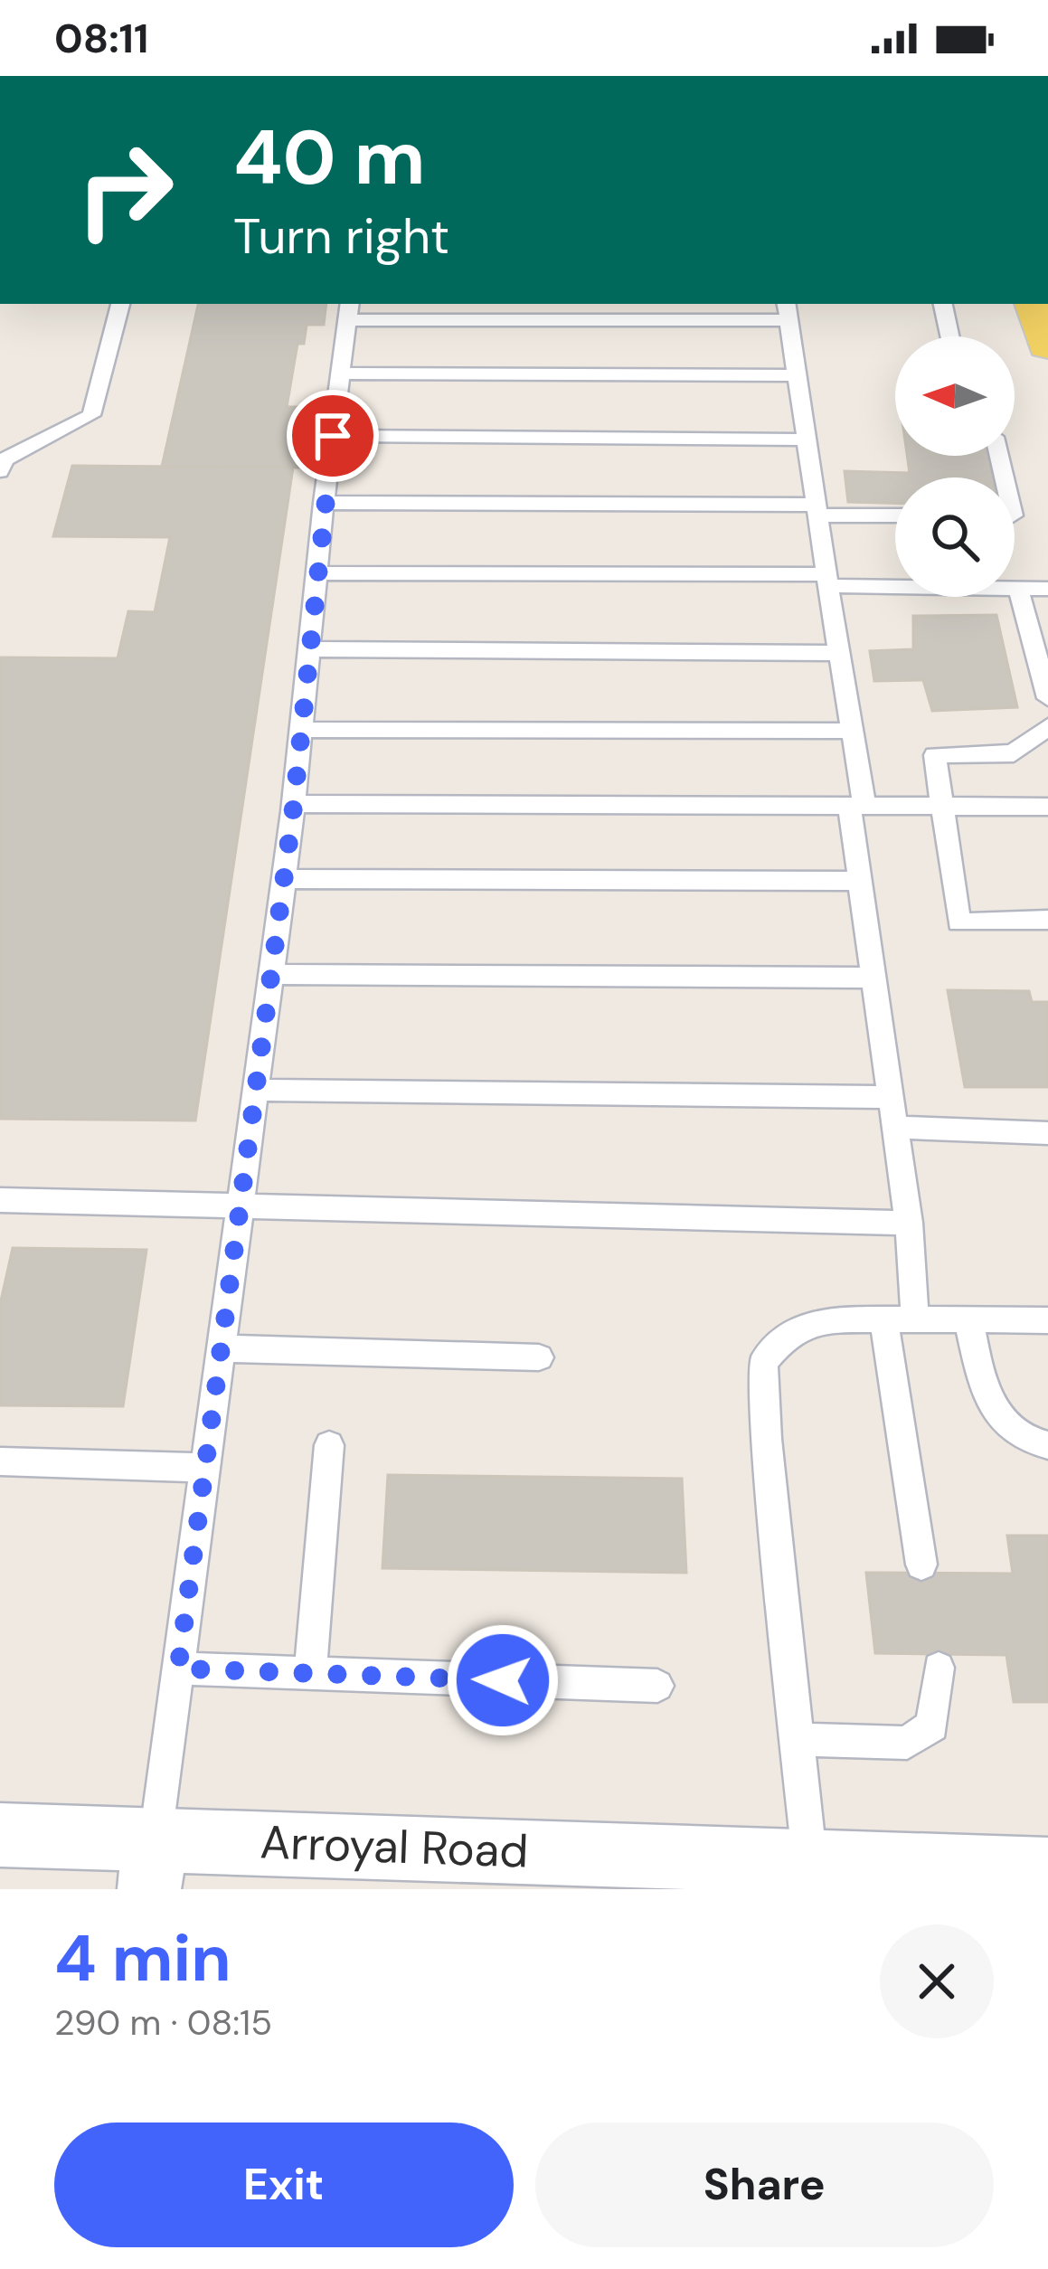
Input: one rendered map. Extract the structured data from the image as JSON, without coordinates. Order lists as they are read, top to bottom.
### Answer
{
  "streets": {
    "street": ["Arroyal Road"]
  },
  "north": "left",
  "page": {
    "status": "08:11",
    "turn": ["40 m", "Turn right"],
    "heading": ["4 min", "290 m · 08:15"],
    "buttons": ["Exit", "Share"]
  }
}
